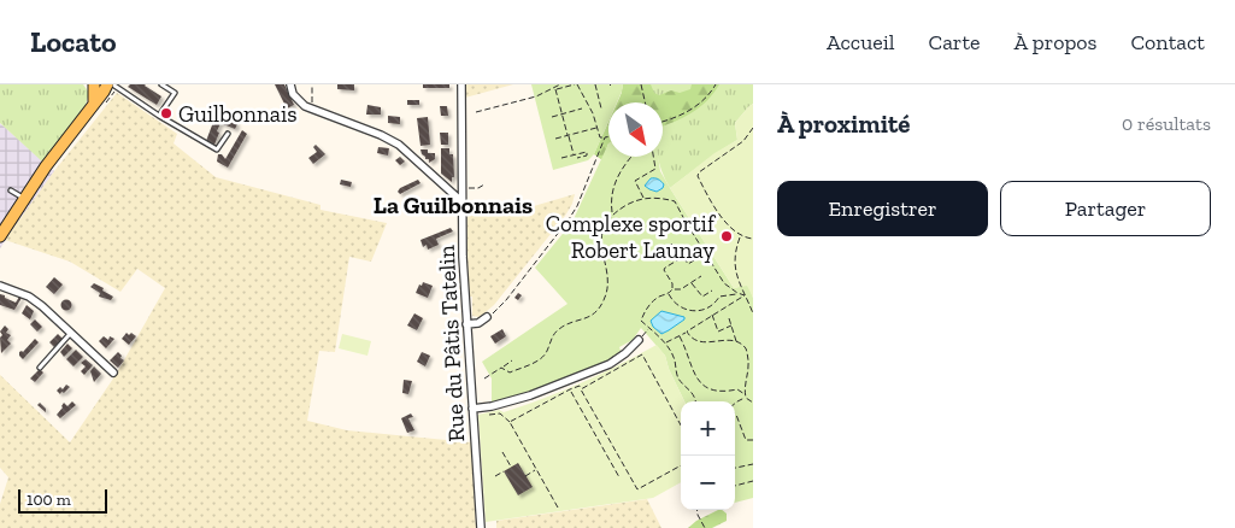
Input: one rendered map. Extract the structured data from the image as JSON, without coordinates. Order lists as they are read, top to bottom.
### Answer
{
  "streets": {
    "street": ["Rue du Pâtis Tatelin"]
  },
  "districts": ["La Guilbonnais"],
  "places": ["Guilbonnais", "Complexe sportif Robert Launay"],
  "scale_bar": "100 m",
  "north": "bottom right",
  "page": {
    "header": "Locato",
    "nav": [
      "Accueil",
      "Carte",
      "À propos",
      "Contact"
    ],
    "heading": ["À proximité", "0 résultats"],
    "buttons": ["Enregistrer", "Partager"],
    "map_buttons": ["+", "−"],
    "scale": "100 m"
  }
}
